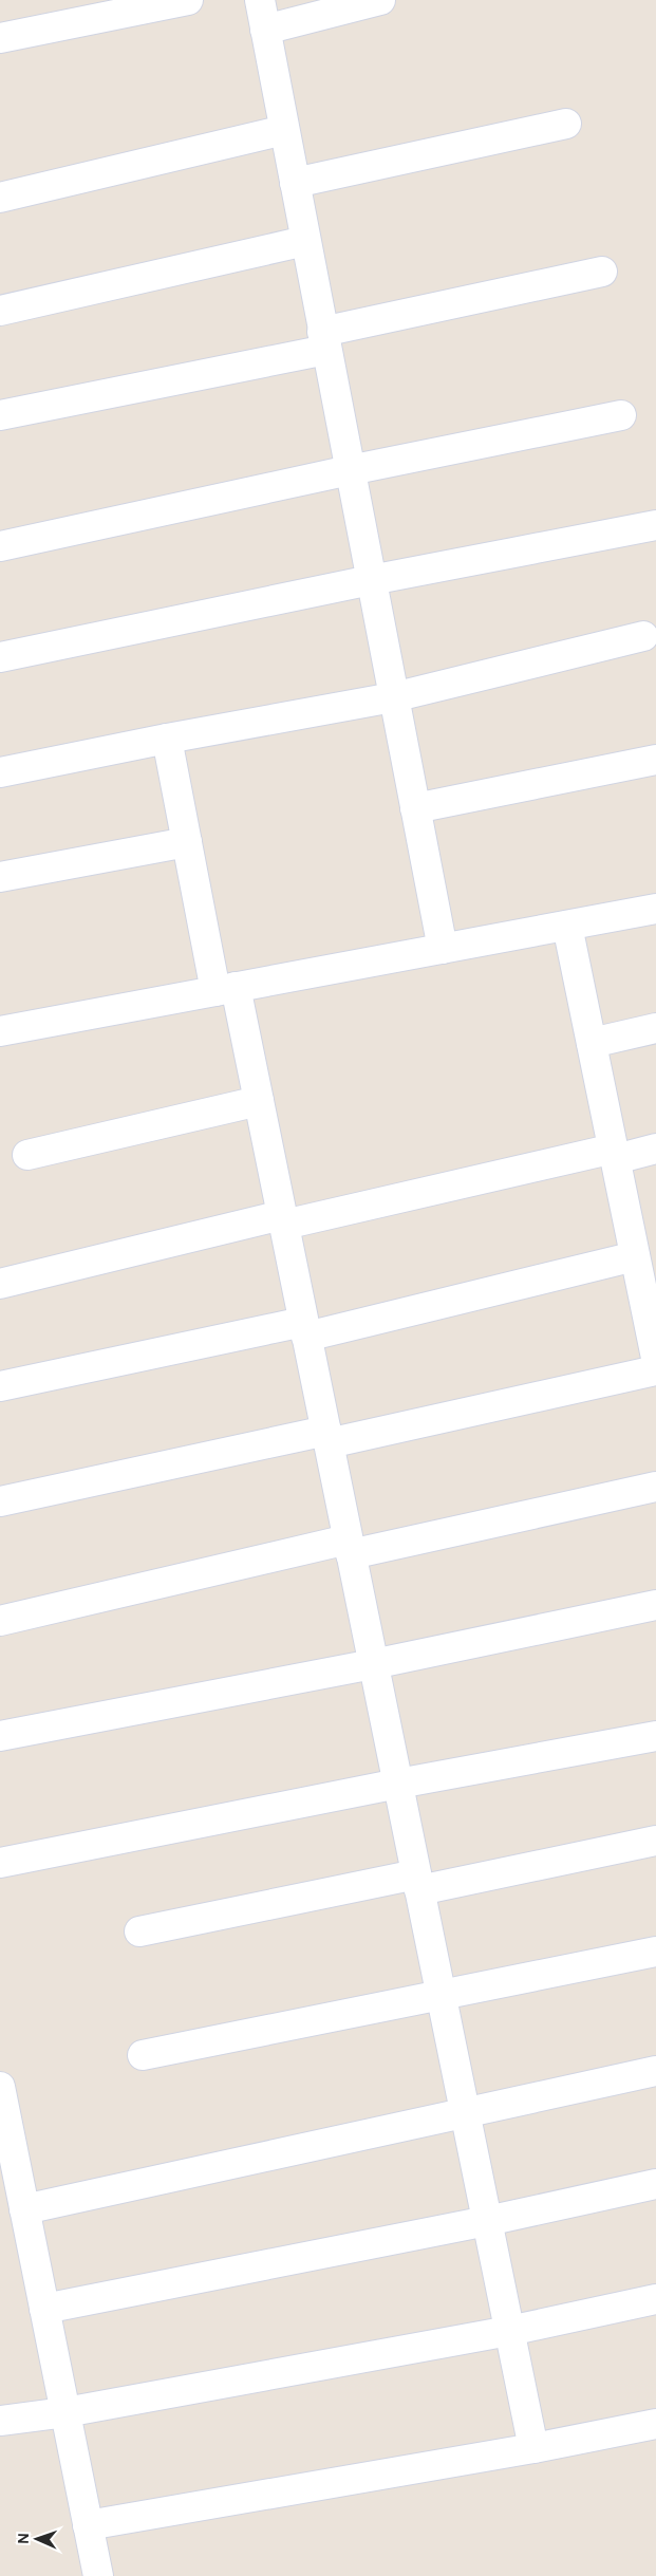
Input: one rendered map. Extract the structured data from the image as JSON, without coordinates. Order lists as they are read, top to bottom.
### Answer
{
  "north": "left"
}
